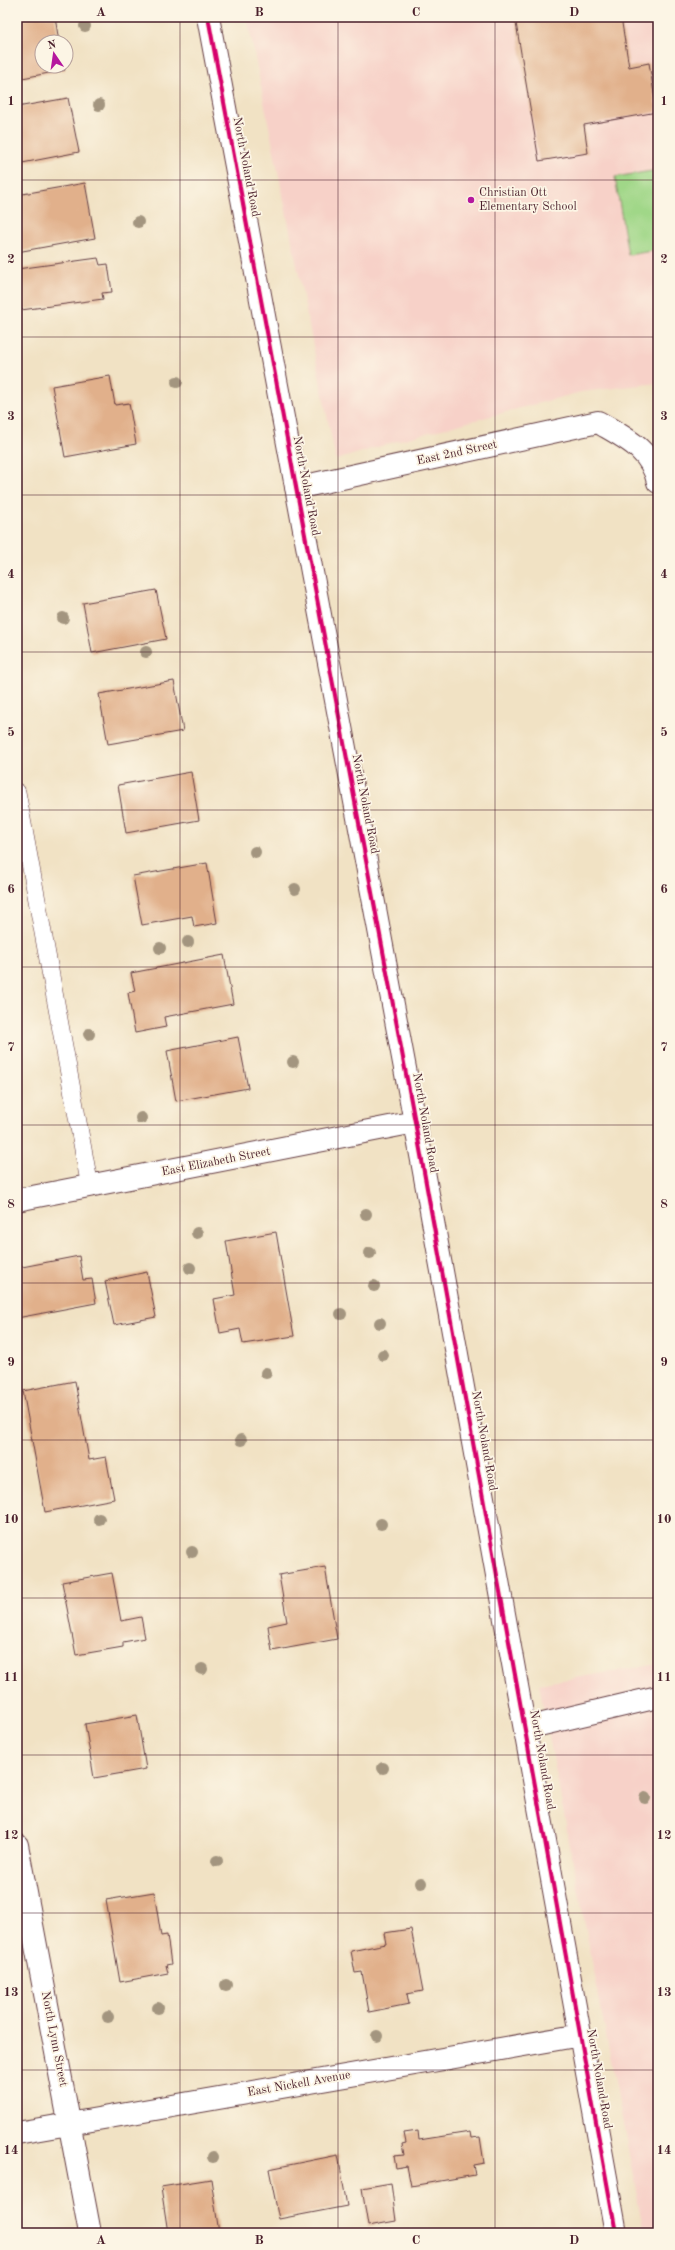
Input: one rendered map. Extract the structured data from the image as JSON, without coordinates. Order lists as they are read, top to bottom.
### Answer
{
  "streets": {
    "street": [
      "North Noland Road",
      "East 2nd Street",
      "East Elizabeth Street",
      "North Lynn Street",
      "East Nickell Avenue"
    ]
  },
  "crossings": [
    ["North Noland Road", "East 2nd Street"],
    ["North Noland Road", "East Elizabeth Street"],
    ["North Noland Road", "East Nickell Avenue"],
    ["North Lynn Street", "East Nickell Avenue"]
  ],
  "places": ["Christian Ott Elementary School"],
  "north": "top",
  "grid": {
    "columns": [
      "A",
      "B",
      "C",
      "D"
    ],
    "rows": [
      "1",
      "2",
      "3",
      "4",
      "5",
      "6",
      "7",
      "8",
      "9",
      "10",
      "11",
      "12",
      "13",
      "14"
    ]
  }
}
